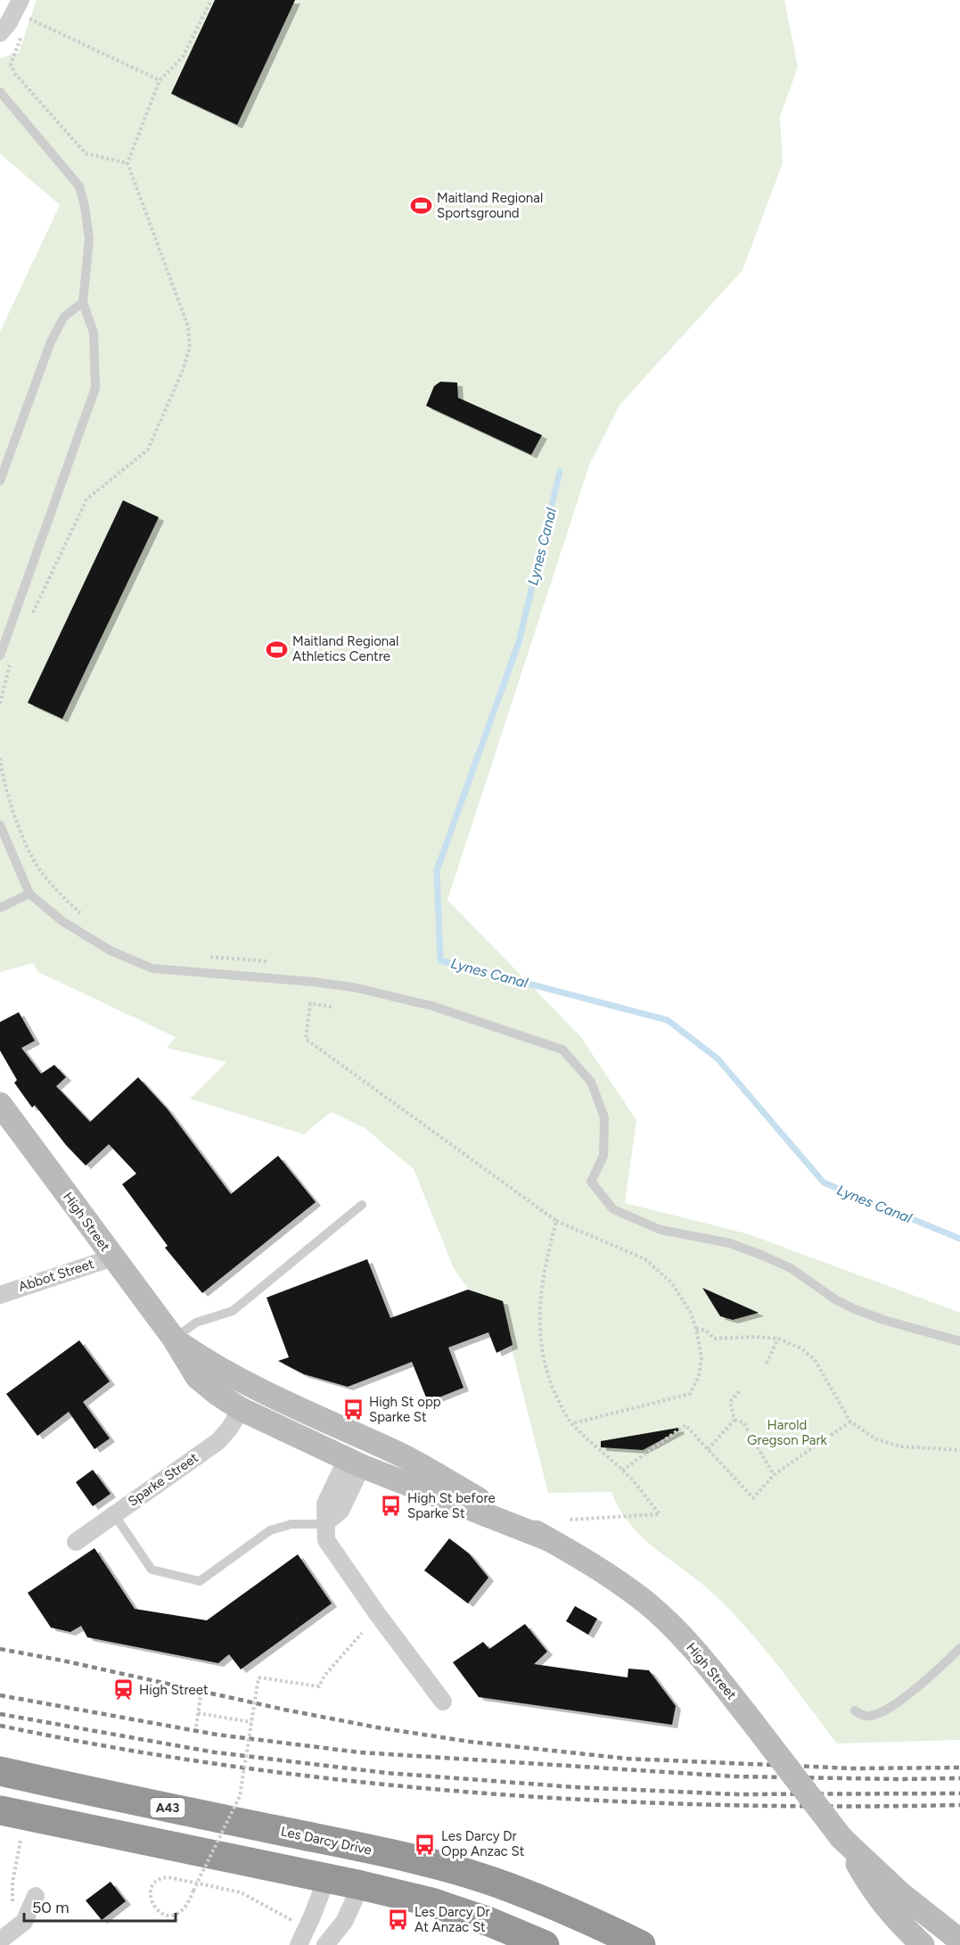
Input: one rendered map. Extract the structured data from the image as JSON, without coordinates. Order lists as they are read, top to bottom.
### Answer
{
  "streets": {
    "highway": ["A43", "Les Darcy Drive"],
    "main road": ["High Street"],
    "street": ["Abbot Street", "Sparke Street"]
  },
  "crossings": [
    ["High Street", "Abbot Street"],
    ["High Street", "Sparke Street"]
  ],
  "water": ["Lynes Canal"],
  "parks": ["Harold Gregson Park"],
  "places": {
    "sports": ["Maitland Regional Sportsground", "Maitland Regional Athletics Centre"],
    "bus stop": [
      "High St opp Sparke St",
      "High St before Sparke St",
      "Les Darcy Dr Opp Anzac St",
      "Les Darcy Dr At Anzac St"
    ],
    "station": ["High Street"]
  },
  "scale_bar": "50 m"
}
